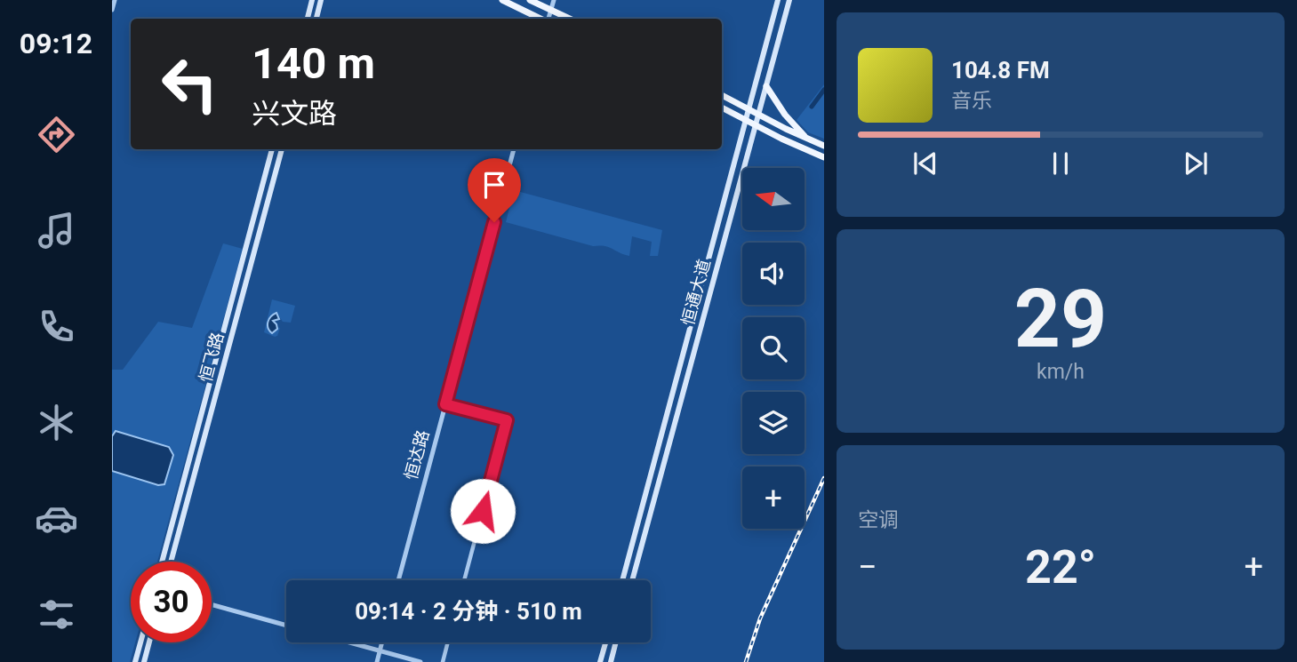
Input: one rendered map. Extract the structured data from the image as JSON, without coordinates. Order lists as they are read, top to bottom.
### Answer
{
  "streets": {
    "main road": ["恒通大道", "恒飞路"],
    "street": ["恒达路"]
  },
  "north": "left",
  "page": {
    "tabs": "09:12",
    "turn": ["140 m", "兴文路"],
    "song": ["104.8 FM", "音乐"],
    "map_buttons": "+",
    "tile": [
      ["29", "km/h"],
      "空调"
    ],
    "heat": ["−", "22°", "+"],
    "limit": "30",
    "trip": "09:14 · 2 分钟 · 510 m"
  }
}
